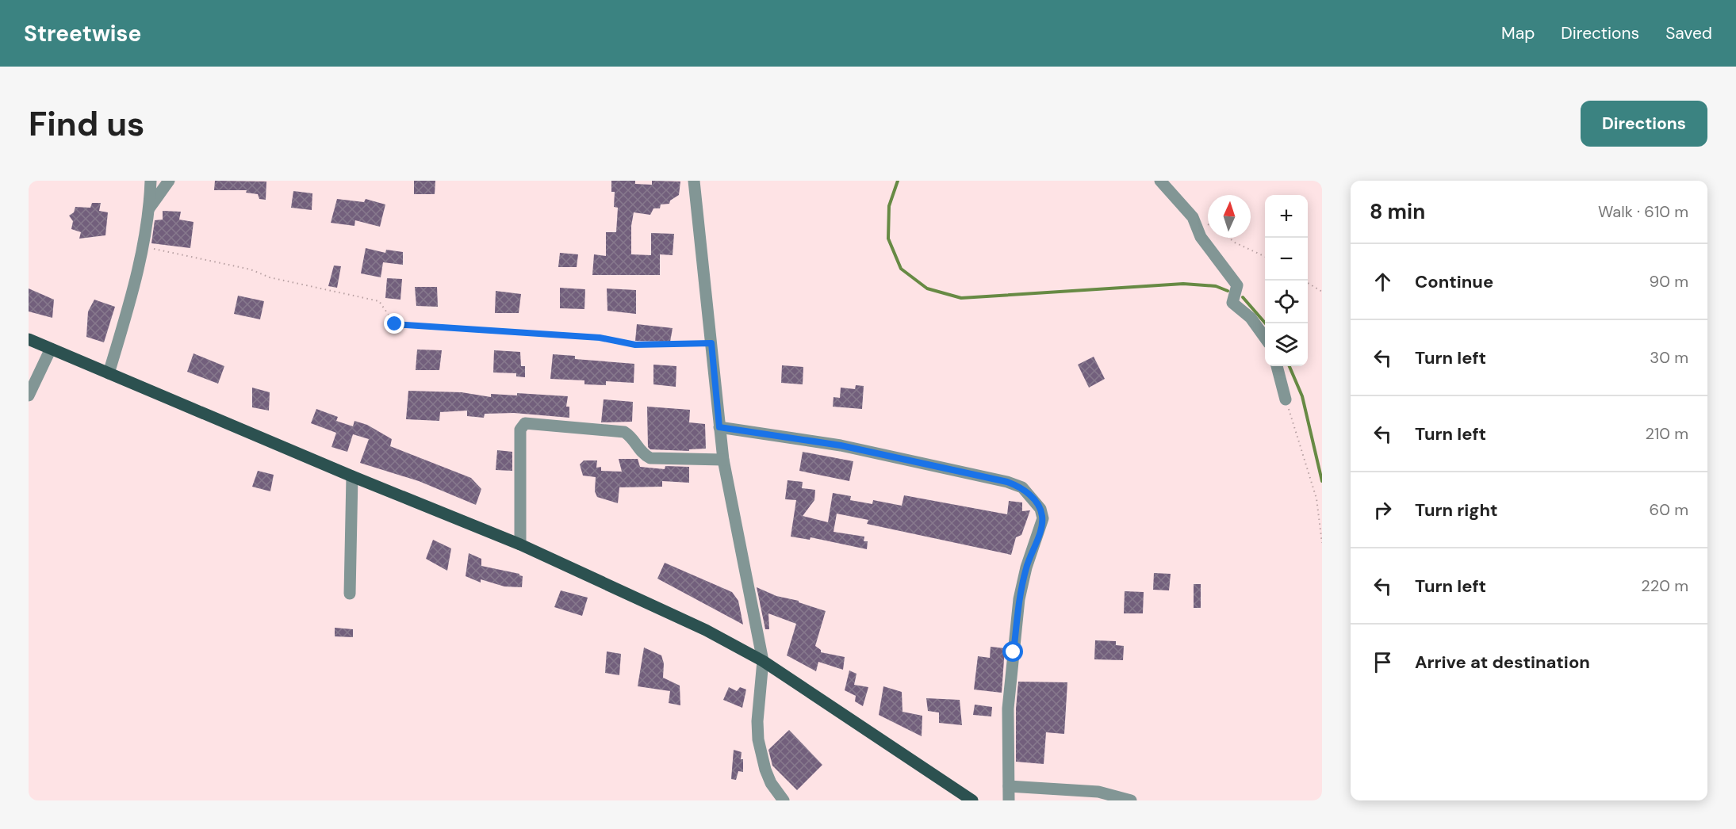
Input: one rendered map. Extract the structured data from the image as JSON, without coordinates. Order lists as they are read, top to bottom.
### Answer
{
  "north": "top",
  "page": {
    "header": "Streetwise",
    "nav": ["Map", "Directions", "Saved"],
    "buttons": "Directions",
    "title": "Find us",
    "heading": ["8 min", "Walk · 610 m"],
    "map_buttons": ["+", "−"],
    "list": [
      ["Continue", "90 m"],
      ["Turn left", "30 m"],
      ["Turn left", "210 m"],
      ["Turn right", "60 m"],
      ["Turn left", "220 m"],
      "Arrive at destination"
    ]
  }
}
